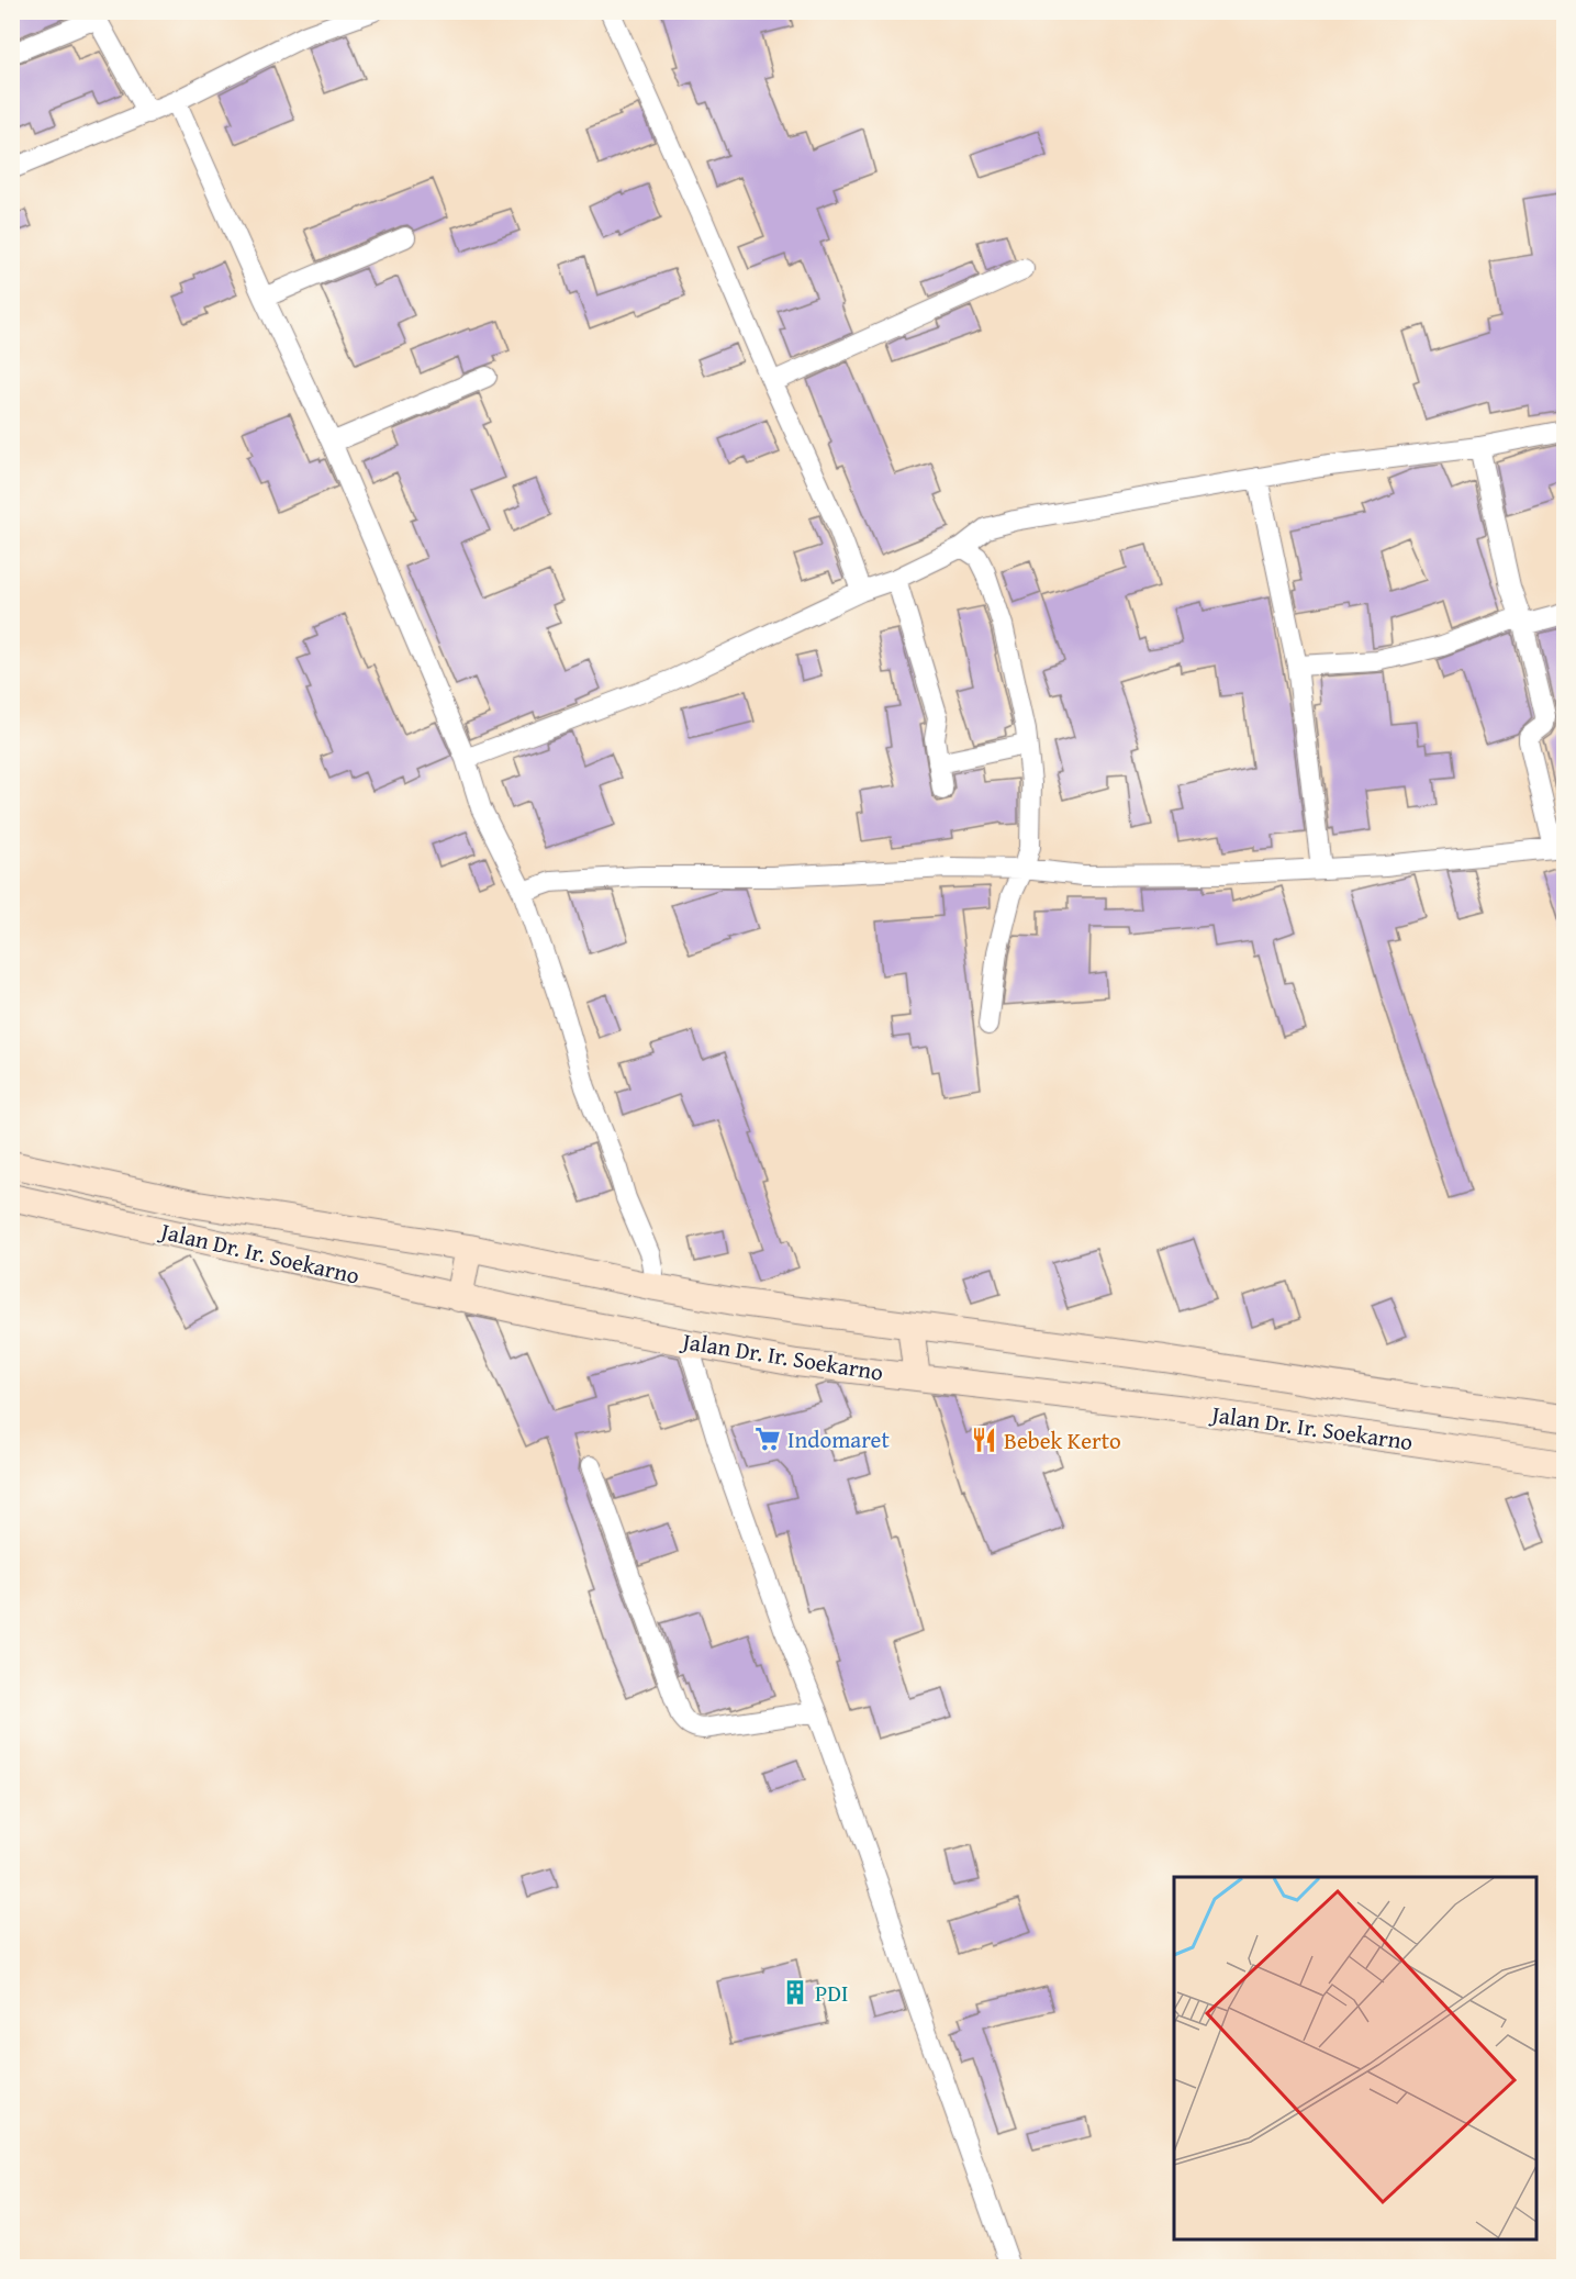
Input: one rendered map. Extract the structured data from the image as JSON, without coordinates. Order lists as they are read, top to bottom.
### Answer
{
  "streets": {
    "main road": ["Jalan Dr. Ir. Soekarno"]
  },
  "places": {
    "supermarket": ["Indomaret"],
    "restaurant": ["Bebek Kerto"],
    "building": ["PDI"]
  }
}
